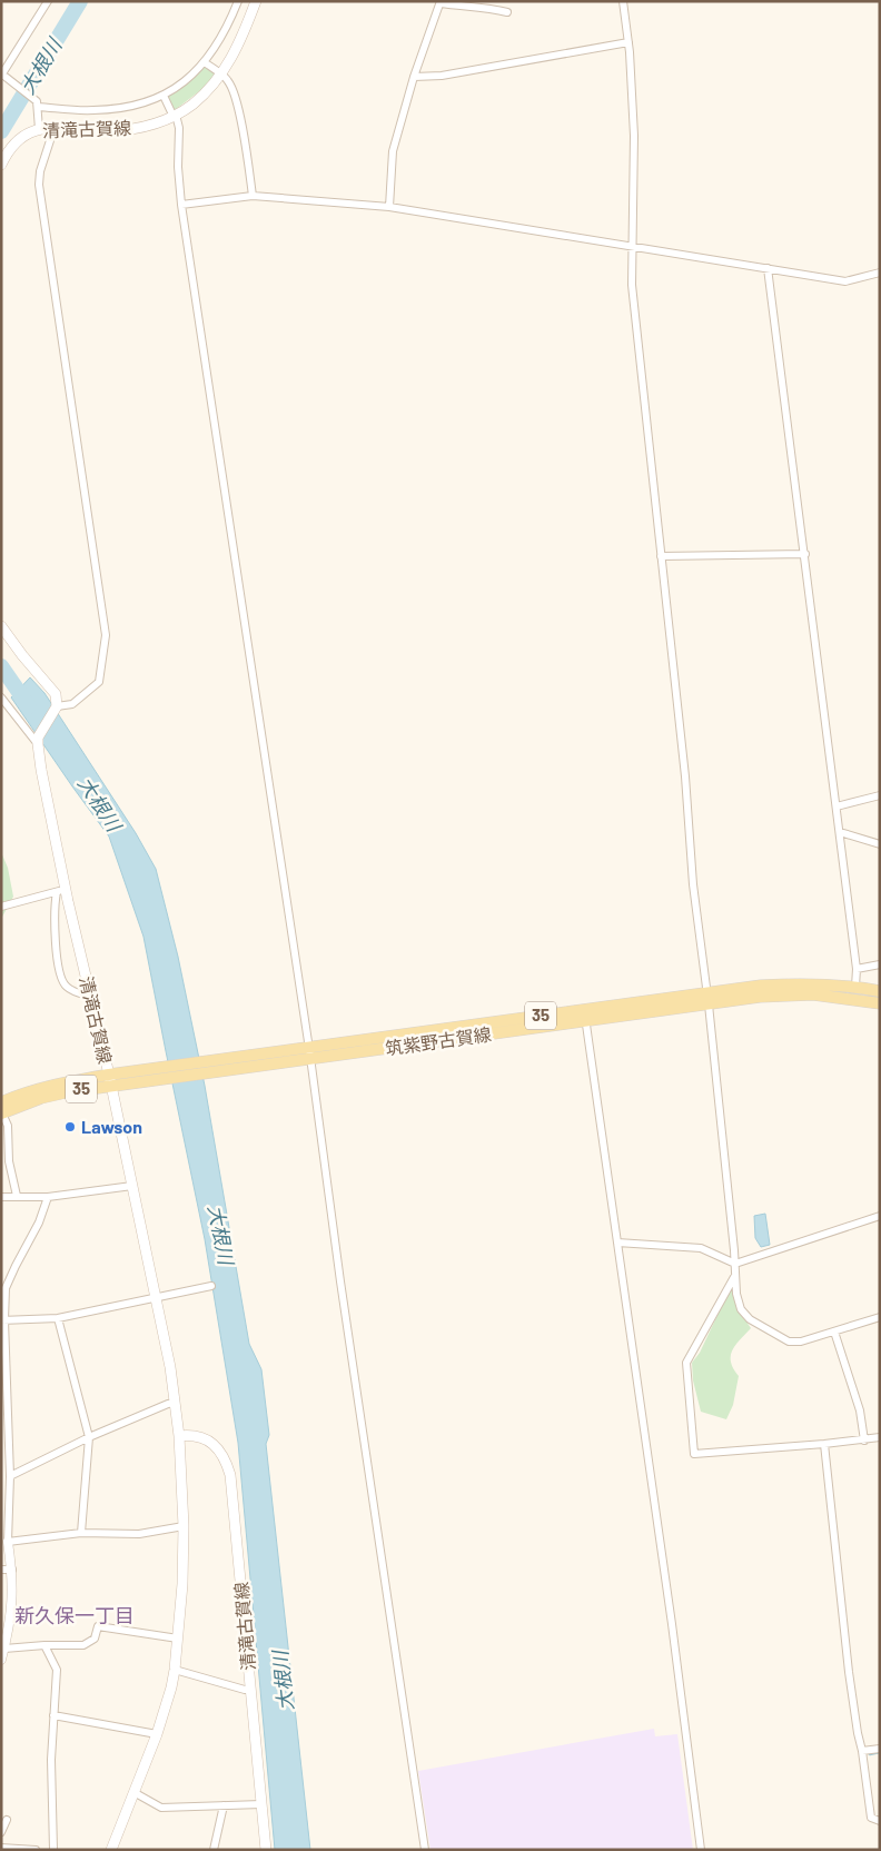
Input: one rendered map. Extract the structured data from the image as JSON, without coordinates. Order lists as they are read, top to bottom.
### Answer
{
  "streets": {
    "main road": ["清滝古賀線", "35", "筑紫野古賀線"]
  },
  "crossings": [
    ["清滝古賀線", "筑紫野古賀線"]
  ],
  "districts": ["新久保一丁目"],
  "water": ["大根川"],
  "places": ["Lawson"]
}
